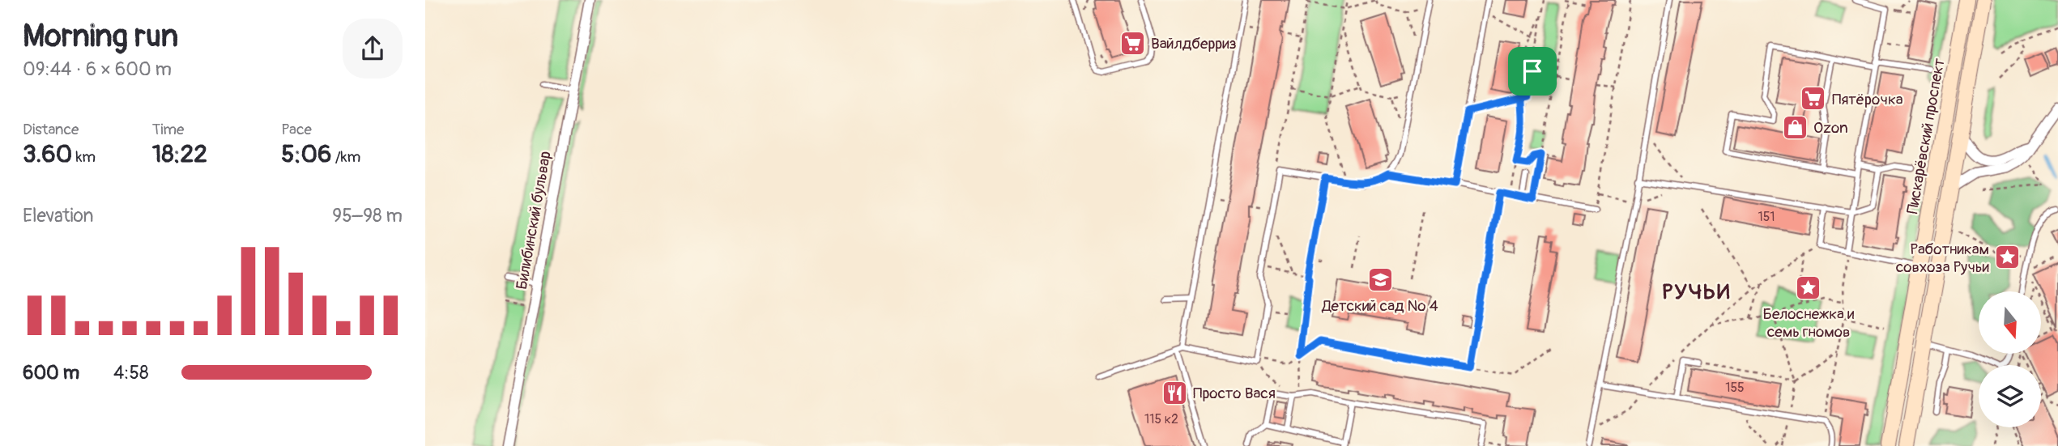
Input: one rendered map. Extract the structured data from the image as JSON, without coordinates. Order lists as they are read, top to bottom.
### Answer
{
  "streets": {
    "main road": ["Пискарёвский проспект"],
    "street": ["Билибинский бульвар"]
  },
  "districts": ["РУЧЬИ"],
  "places": {
    "supermarket": ["Вайлдберриз", "Пятёрочка"],
    "shop": ["Ozon"],
    "place": ["Работникам совхоза Ручьи", "Белоснежка и семь гномов"],
    "school or university": ["Детский сад № 4"],
    "restaurant": ["Просто Вася"]
  },
  "house_numbers": ["151", "155", "115 к2"],
  "north": "bottom",
  "page": {
    "heading": ["Morning run", "09:44 · 6 × 600 m"],
    "stats": [
      ["Distance", "3.60 km"],
      ["Time", "18:22"],
      ["Pace", "5:06 /km"]
    ],
    "chart": ["Elevation", "95–98 m"],
    "list": [
      {
        "name": "600 m",
        "note": "4:58"
      }
    ]
  }
}
